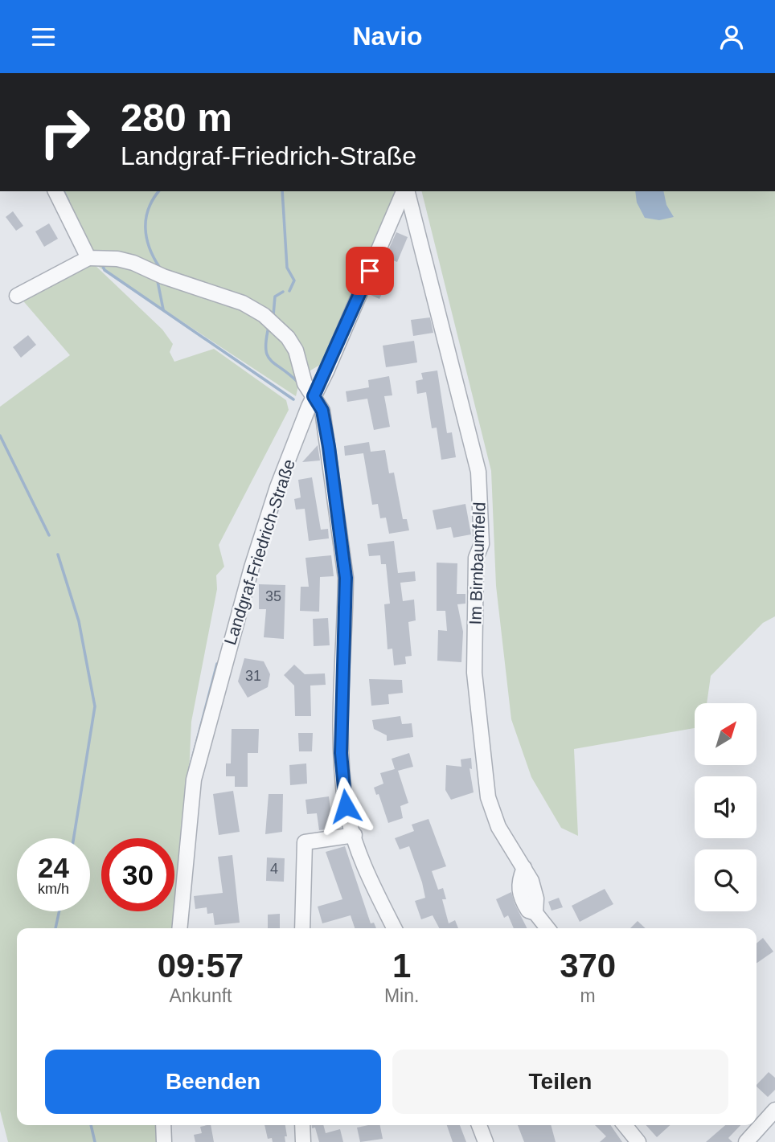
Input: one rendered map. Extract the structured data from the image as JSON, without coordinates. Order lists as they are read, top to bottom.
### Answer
{
  "streets": {
    "street": ["Landgraf-Friedrich-Straße", "Im Birnbaumfeld"]
  },
  "house_numbers": ["35", "31", "4"],
  "north": "top right",
  "page": {
    "header": "Navio",
    "turn": ["280 m", "Landgraf-Friedrich-Straße"],
    "speed": "24 km/h",
    "limit": "30",
    "eta": [
      "09:57",
      "Ankunft",
      "1",
      "Min.",
      "370",
      "m"
    ],
    "buttons": ["Beenden", "Teilen"]
  }
}
